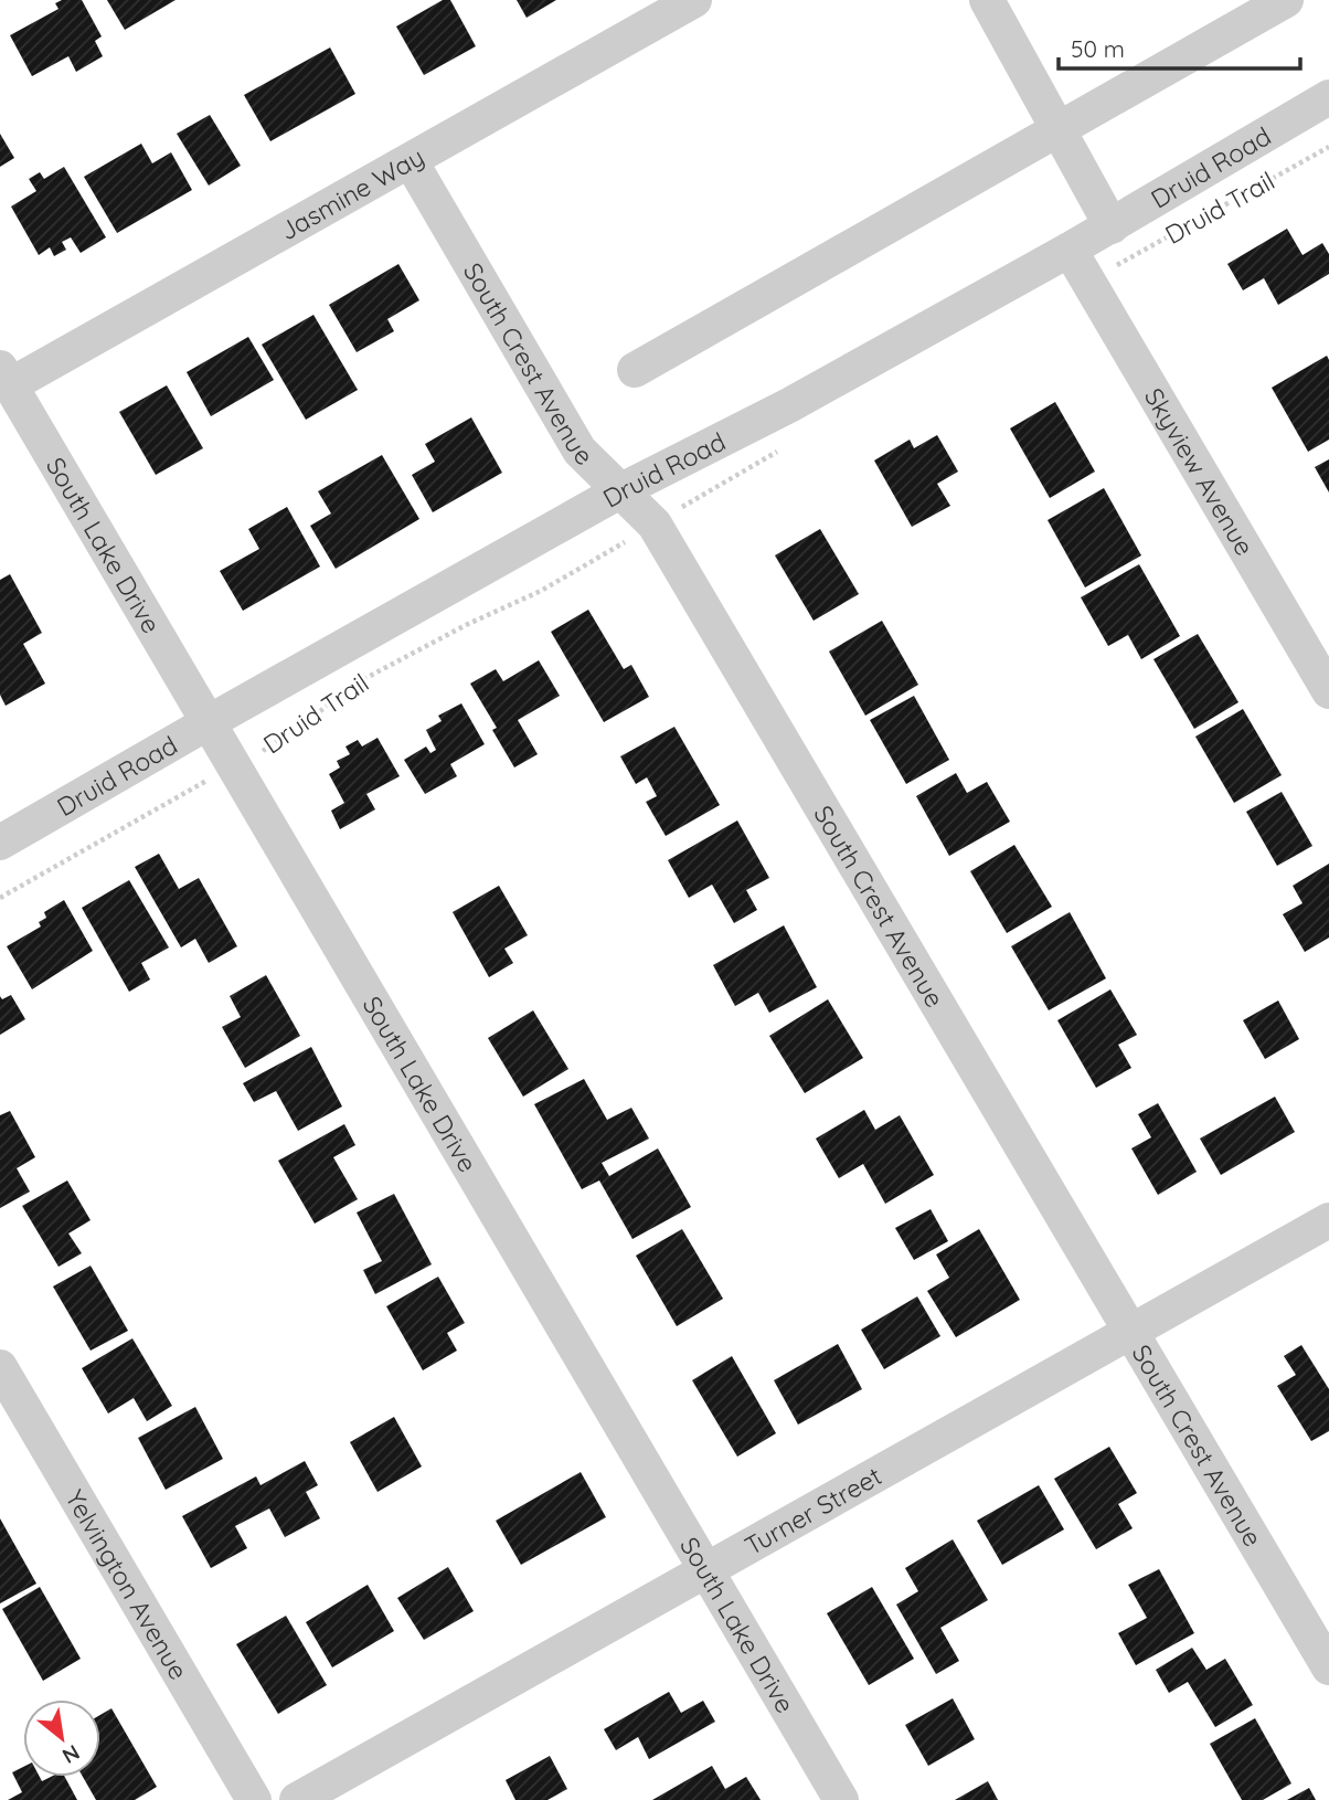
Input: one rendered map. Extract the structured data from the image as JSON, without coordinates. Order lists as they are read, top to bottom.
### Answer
{
  "streets": {
    "street": [
      "Druid Road",
      "Jasmine Way",
      "South Crest Avenue",
      "Skyview Avenue",
      "South Lake Drive",
      "Turner Street",
      "Yelvington Avenue"
    ],
    "path": ["Druid Trail"]
  },
  "crossings": [
    ["Druid Road", "South Crest Avenue"],
    ["Druid Road", "Skyview Avenue"],
    ["Druid Road", "South Lake Drive"],
    ["Jasmine Way", "South Crest Avenue"],
    ["Jasmine Way", "South Lake Drive"],
    ["Druid Trail", "South Lake Drive"],
    ["South Crest Avenue", "Turner Street"],
    ["South Lake Drive", "Turner Street"]
  ],
  "scale_bar": "50 m",
  "north": "bottom right"
}
